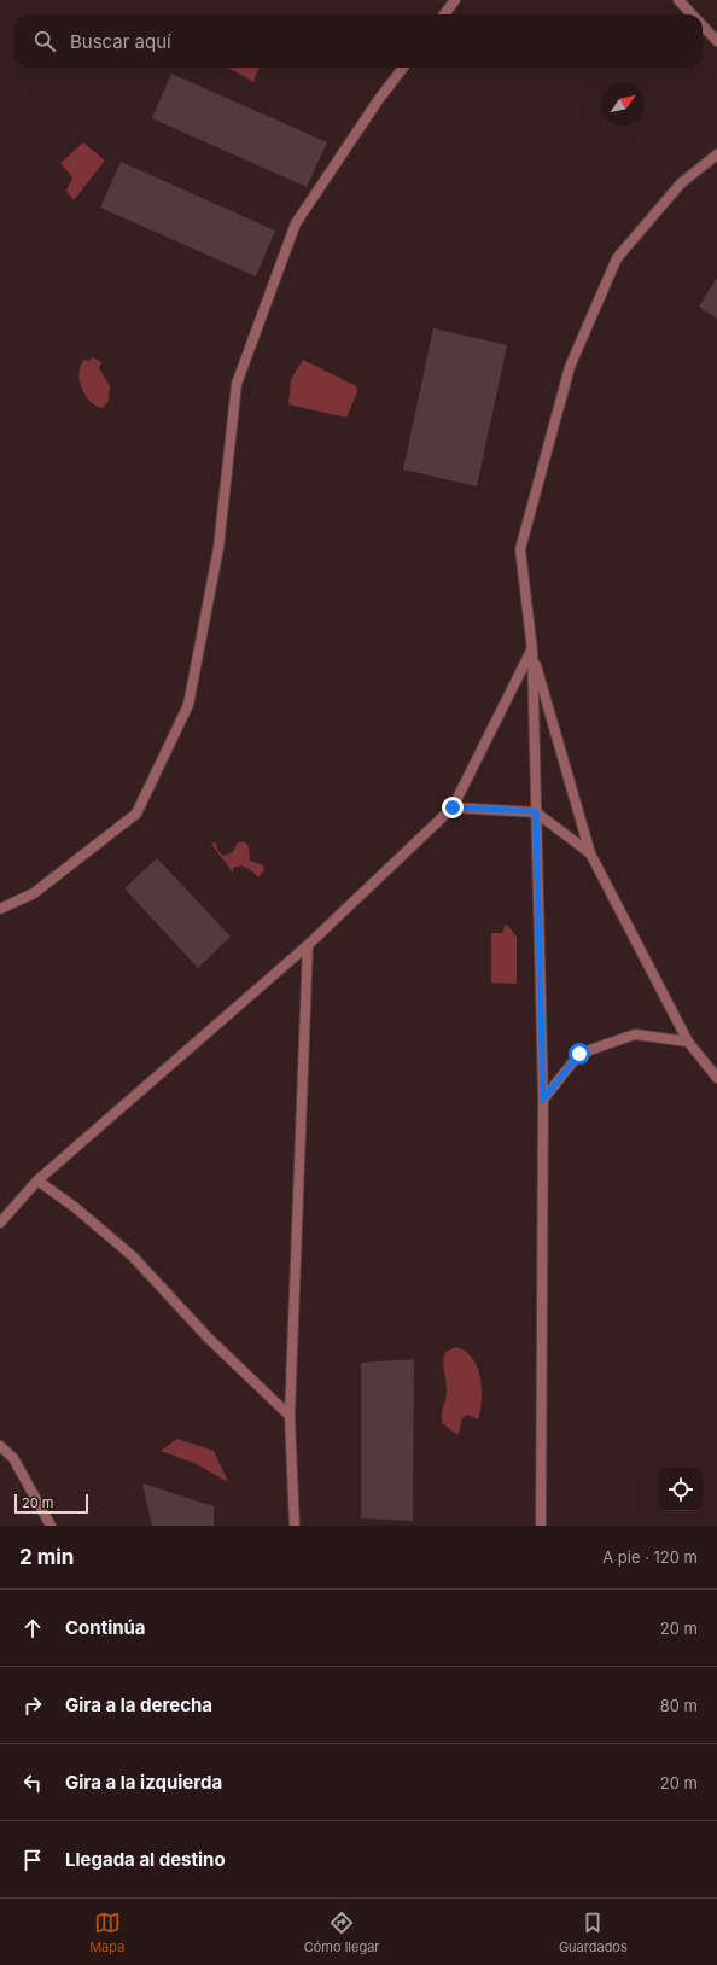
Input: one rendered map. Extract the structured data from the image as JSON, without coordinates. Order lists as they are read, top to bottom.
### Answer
{
  "scale_bar": "20 m",
  "north": "top right",
  "page": {
    "search": "Buscar aquí",
    "scale": "20 m",
    "heading": ["2 min", "A pie · 120 m"],
    "list": [
      ["Continúa", "20 m"],
      ["Gira a la derecha", "80 m"],
      ["Gira a la izquierda", "20 m"],
      "Llegada al destino"
    ],
    "nav": ["Mapa", "Cómo llegar", "Guardados"]
  }
}
